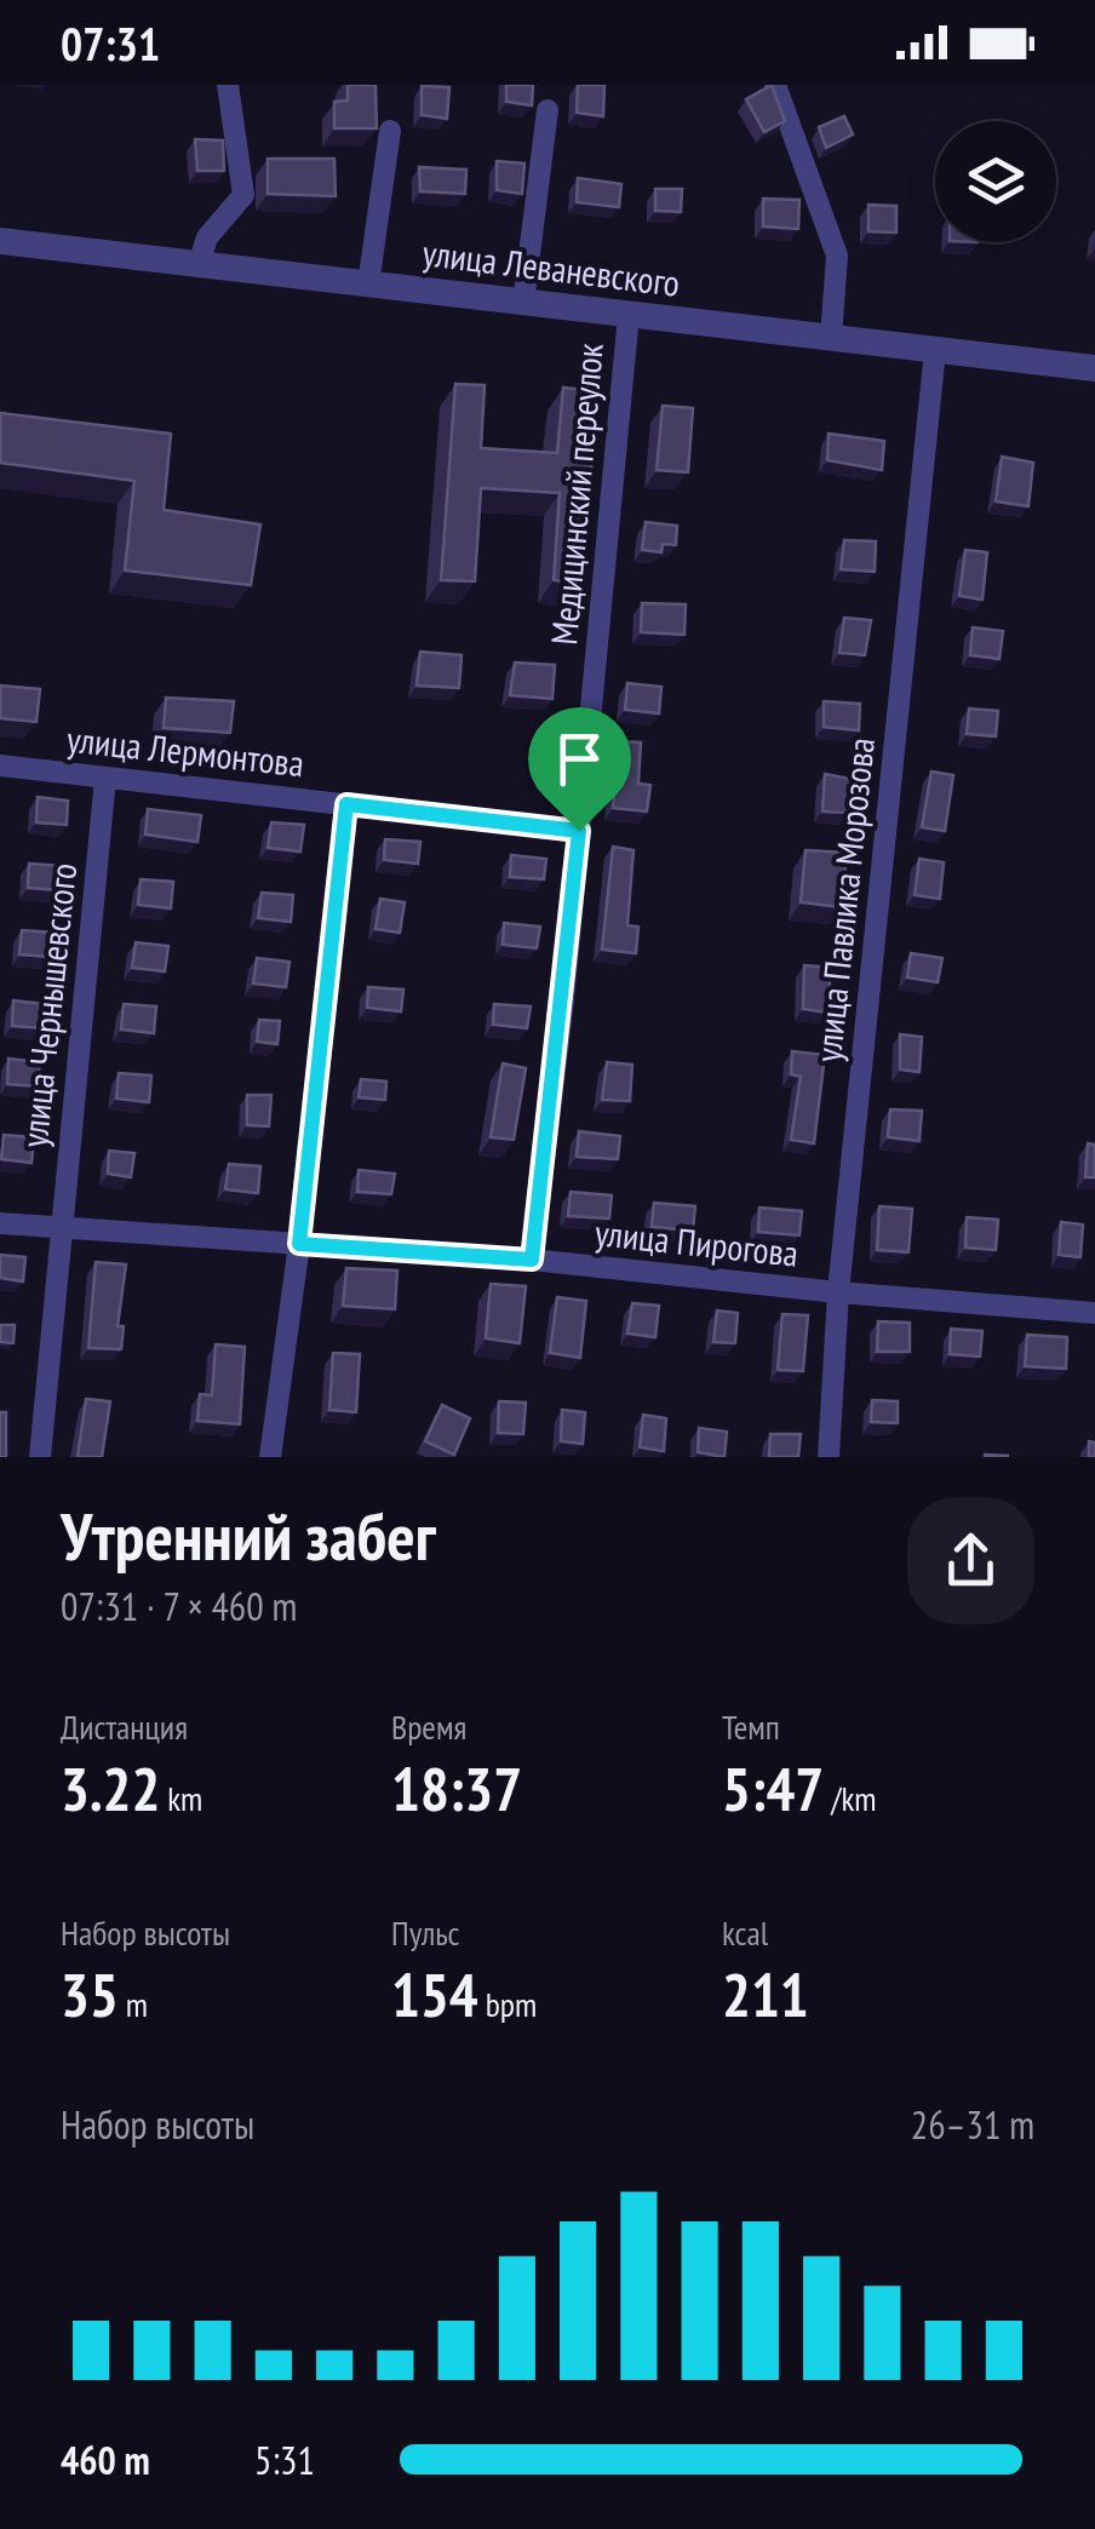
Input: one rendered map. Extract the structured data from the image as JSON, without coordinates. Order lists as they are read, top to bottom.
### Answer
{
  "streets": {
    "street": [
      "улица Леваневского",
      "Медицинский переулок",
      "улица Лермонтова",
      "улица Павлика Морозова",
      "улица Чернышевского",
      "улица Пирогова"
    ]
  },
  "crossings": [
    ["улица Леваневского", "Медицинский переулок"],
    ["улица Леваневского", "улица Павлика Морозова"],
    ["Медицинский переулок", "улица Лермонтова"],
    ["Медицинский переулок", "улица Пирогова"],
    ["улица Лермонтова", "улица Чернышевского"],
    ["улица Павлика Морозова", "улица Пирогова"],
    ["улица Чернышевского", "улица Пирогова"]
  ],
  "page": {
    "status": "07:31",
    "heading": ["Утренний забег", "07:31 · 7 × 460 m"],
    "stats": [
      ["Дистанция", "3.22 km"],
      ["Время", "18:37"],
      ["Темп", "5:47 /km"],
      ["Набор высоты", "35 m"],
      ["Пульс", "154 bpm"],
      ["kcal", "211"]
    ],
    "chart": ["Набор высоты", "26–31 m"],
    "list": [
      {
        "name": "460 m",
        "note": "5:31"
      }
    ]
  }
}
